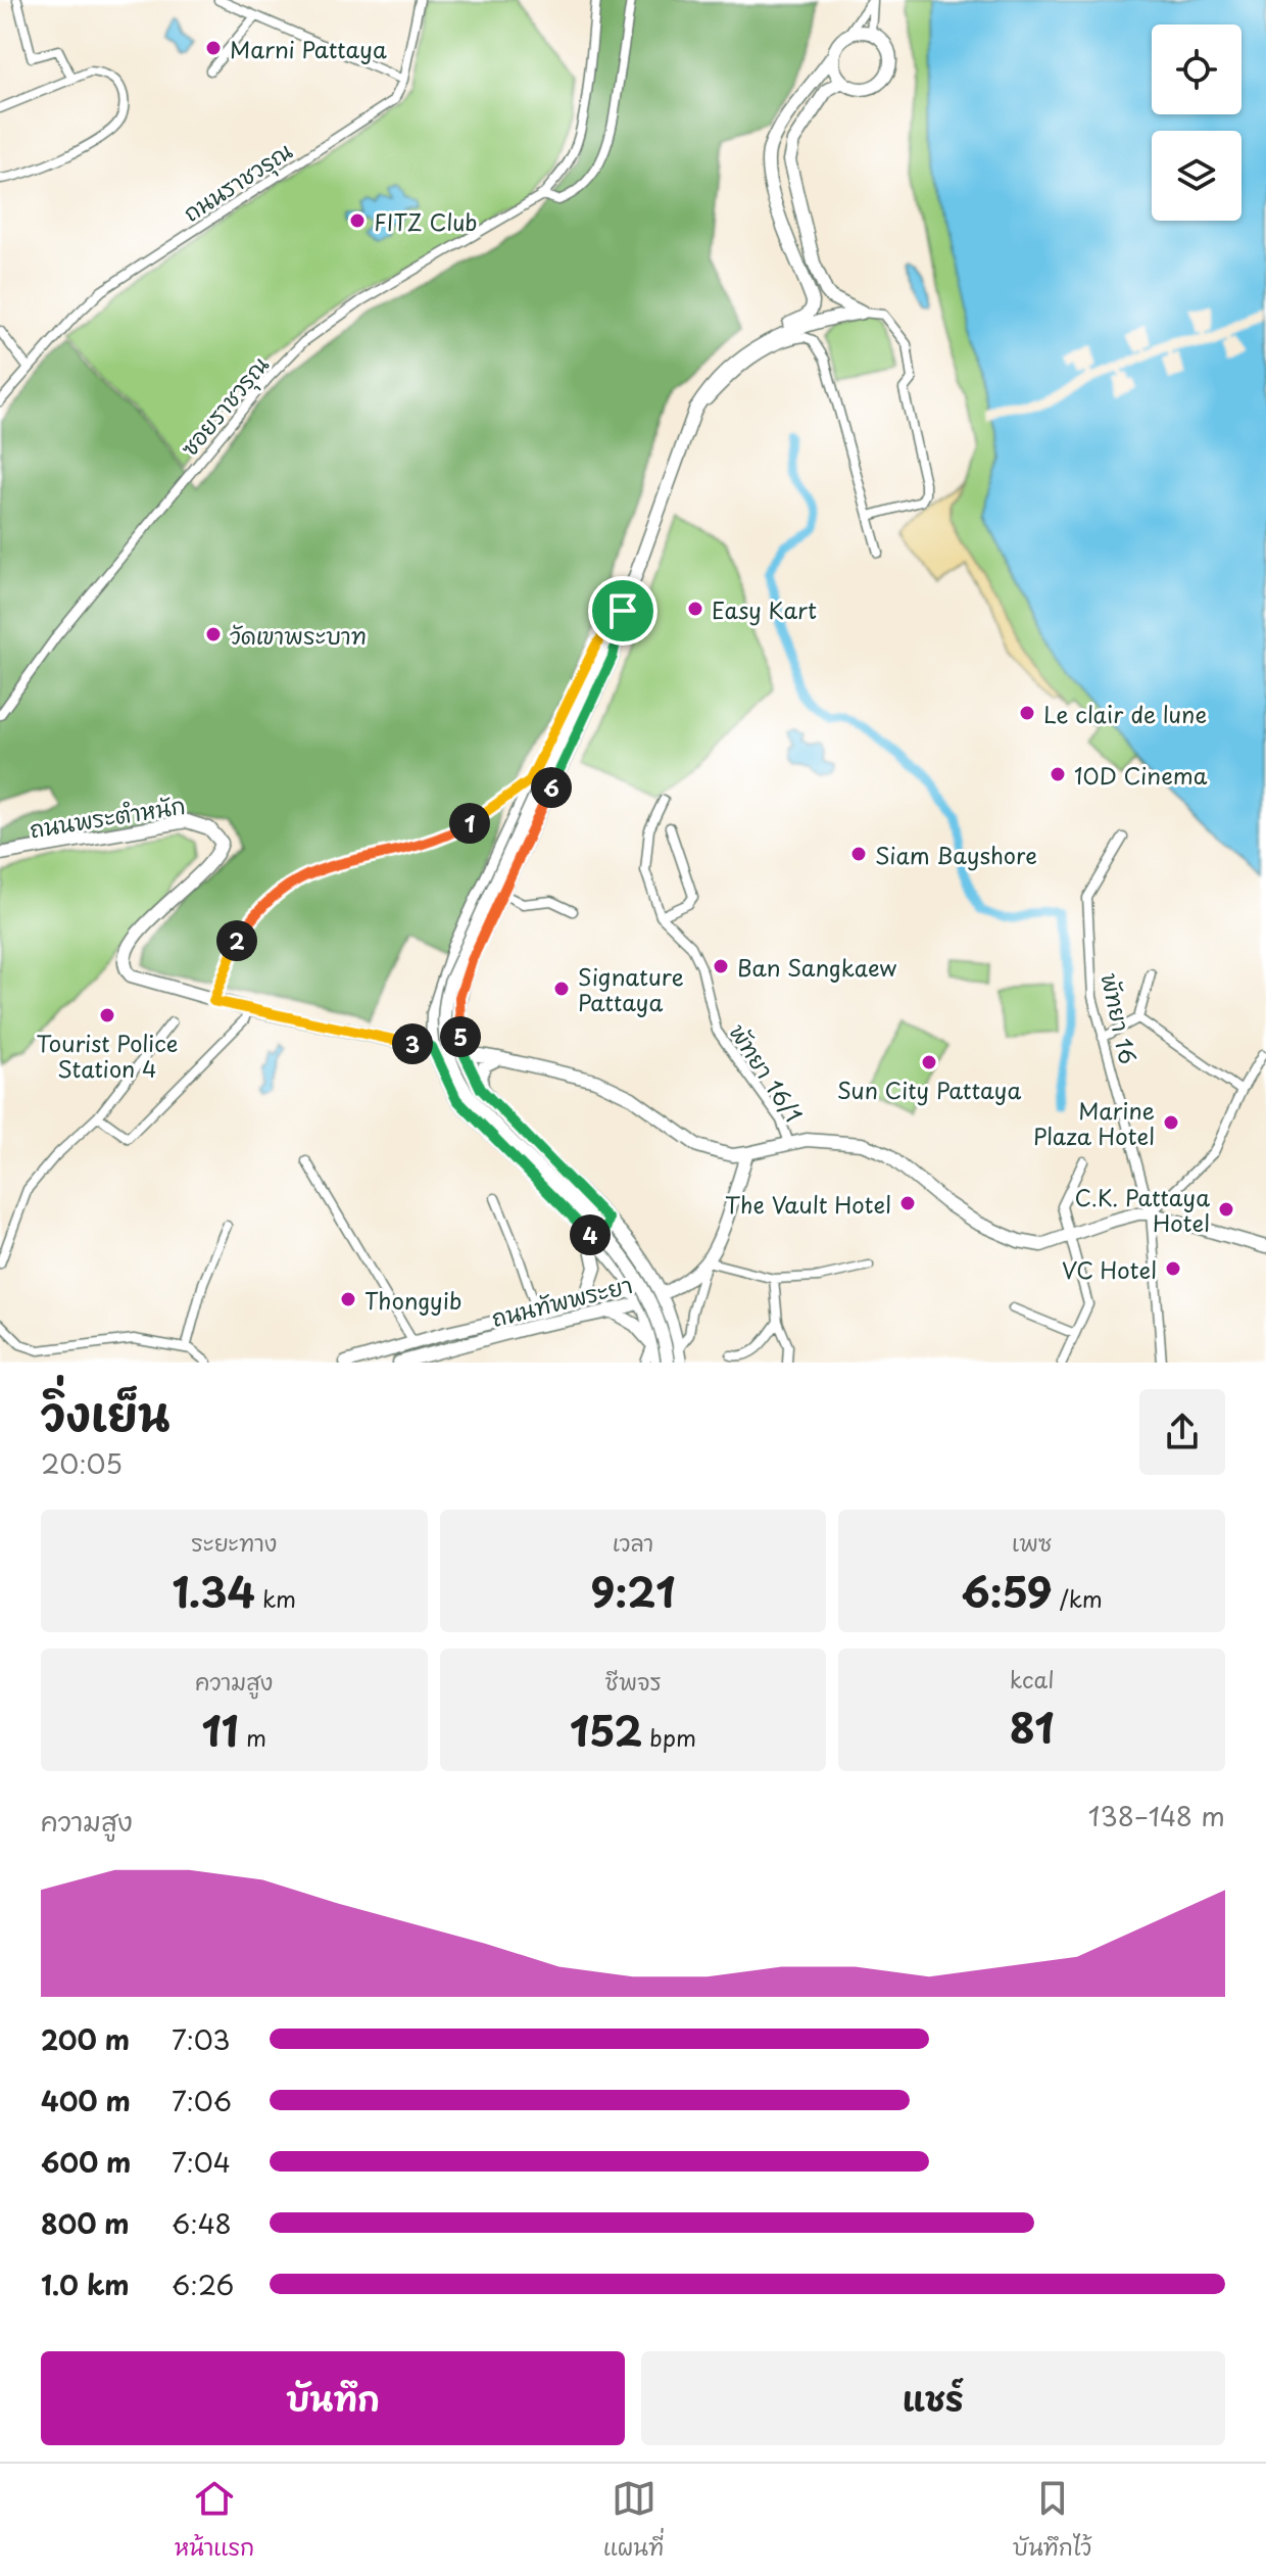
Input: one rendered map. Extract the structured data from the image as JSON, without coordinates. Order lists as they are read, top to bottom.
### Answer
{
  "streets": {
    "main road": ["ถนนพระตำหนัก", "ถนนทัพพระยา"],
    "street": [
      "ถนนราชวรุณ",
      "ซอยราชวรุณ",
      "พัทยา 16",
      "พัทยา 16/1"
    ]
  },
  "crossings": [
    ["ถนนพระตำหนัก", "ถนนทัพพระยา"]
  ],
  "places": [
    "Marni Pattaya",
    "FITZ Club",
    "Easy Kart",
    "วัดเขาพระบาท",
    "Le clair de lune",
    "10D Cinema",
    "Siam Bayshore",
    "Ban Sangkaew",
    "Signature Pattaya",
    "Tourist Police Station 4",
    "Sun City Pattaya",
    "Marine Plaza Hotel",
    "The Vault Hotel",
    "C.K. Pattaya Hotel",
    "VC Hotel",
    "Thongyib"
  ],
  "page": {
    "pins": [
      "6",
      "1",
      "2",
      "5",
      "3",
      "4"
    ],
    "heading": ["วิ่งเย็น", "20:05"],
    "stats": [
      ["ระยะทาง", "1.34 km"],
      ["เวลา", "9:21"],
      ["เพซ", "6:59 /km"],
      ["ความสูง", "11 m"],
      ["ชีพจร", "152 bpm"],
      ["kcal", "81"]
    ],
    "chart": ["ความสูง", "138–148 m"],
    "list": [
      {
        "name": "200 m",
        "note": "7:03"
      },
      {
        "name": "400 m",
        "note": "7:06"
      },
      {
        "name": "600 m",
        "note": "7:04"
      },
      {
        "name": "800 m",
        "note": "6:48"
      },
      {
        "name": "1.0 km",
        "note": "6:26"
      }
    ],
    "buttons": ["บันทึก", "แชร์"],
    "tabs": ["หน้าแรก", "แผนที่", "บันทึกไว้"]
  }
}
